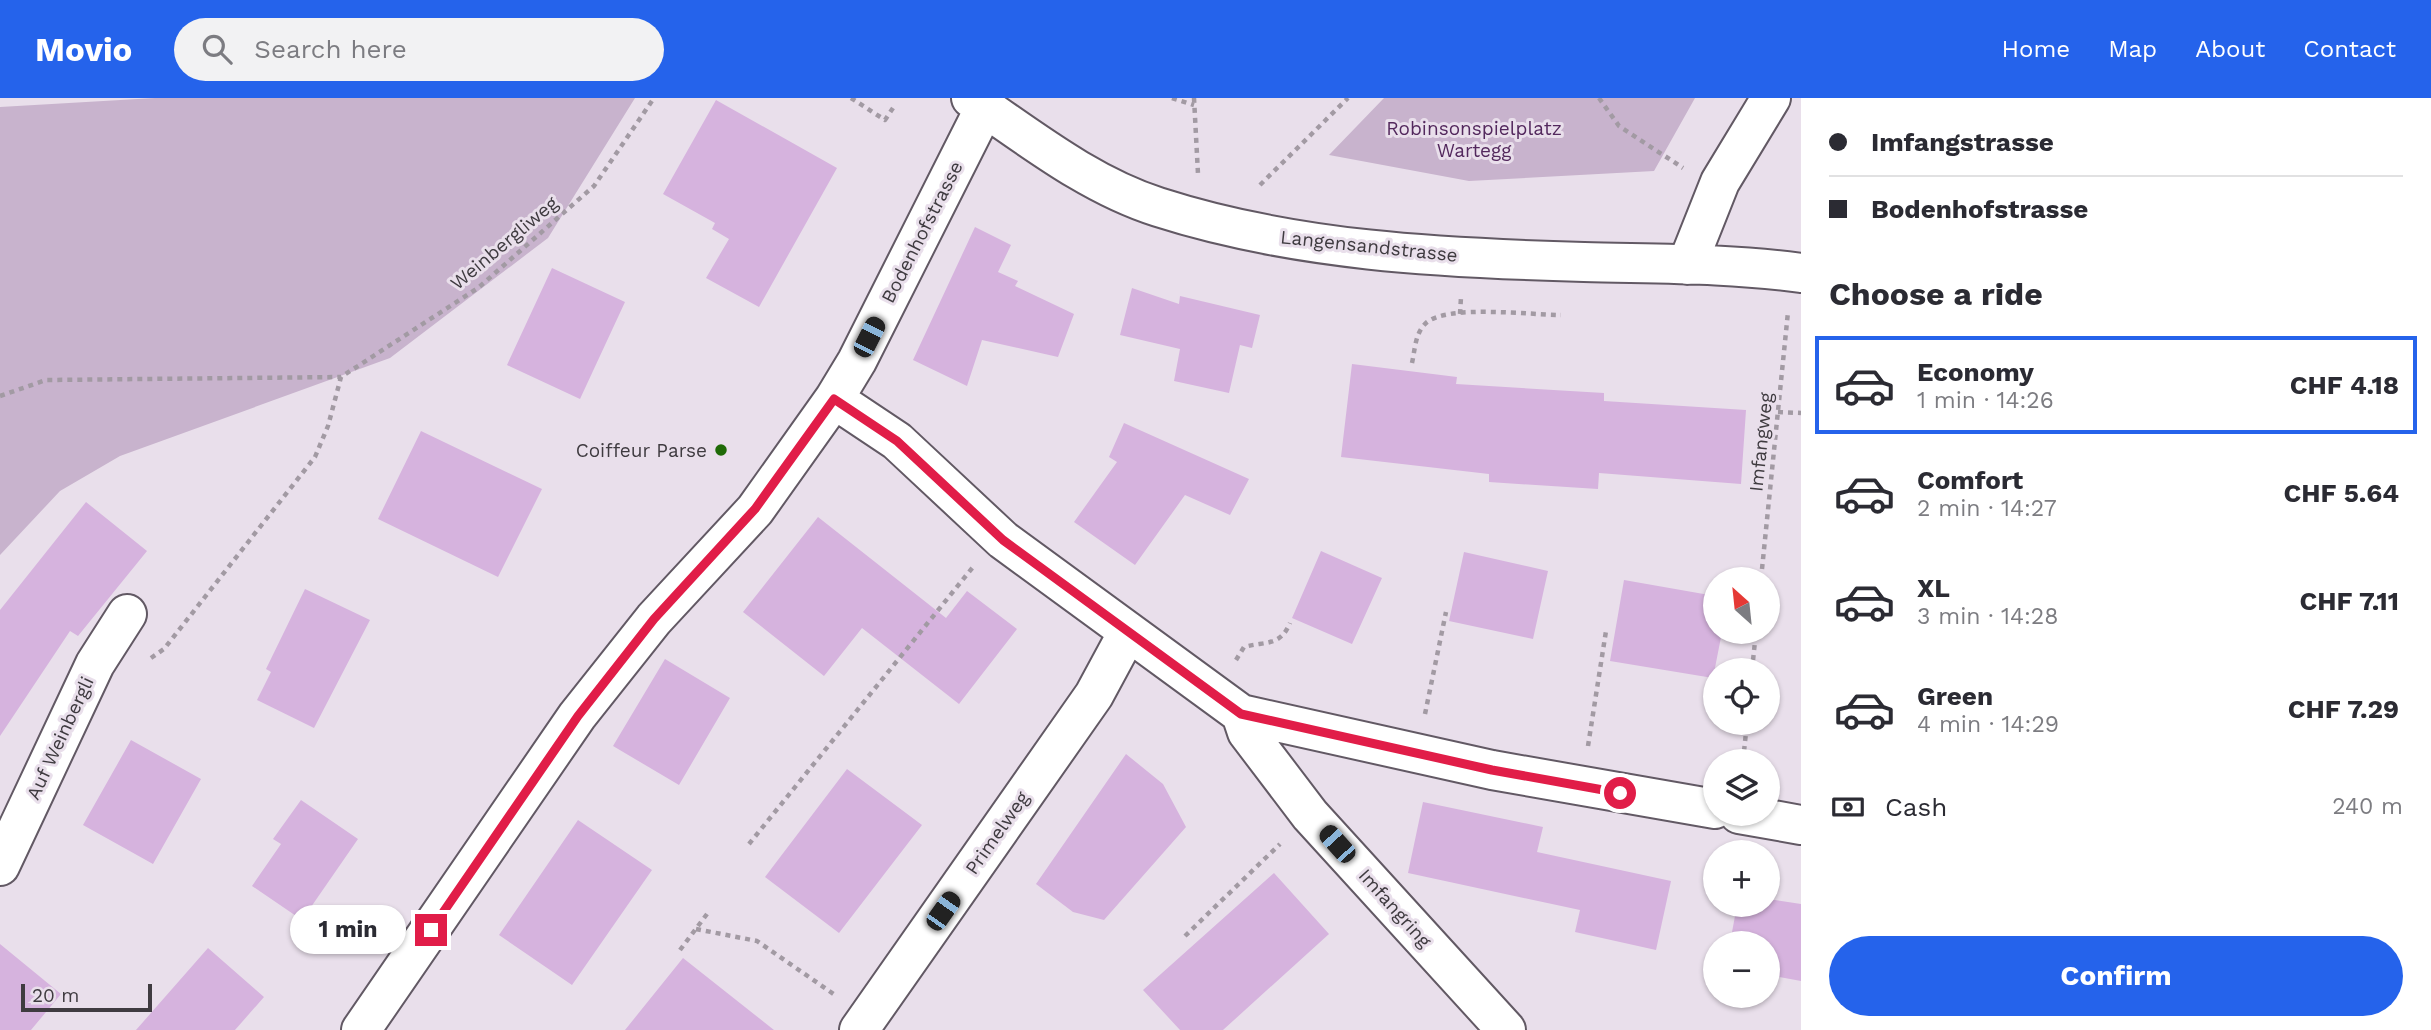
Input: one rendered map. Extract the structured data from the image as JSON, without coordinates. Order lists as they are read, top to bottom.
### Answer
{
  "streets": {
    "street": [
      "Bodenhofstrasse",
      "Langensandstrasse",
      "Auf Weinbergli",
      "Primelweg",
      "Imfangring"
    ],
    "path": ["Weinbergliweg", "Imfangweg"]
  },
  "crossings": [
    ["Bodenhofstrasse", "Langensandstrasse"]
  ],
  "parks": ["Robinsonspielplatz Wartegg"],
  "places": ["Coiffeur Parse"],
  "scale_bar": "20 m",
  "north": "top left",
  "page": {
    "header": "Movio",
    "search": "Search here",
    "nav": [
      "Home",
      "Map",
      "About",
      "Contact"
    ],
    "banner": ["Imfangstrasse", "Bodenhofstrasse"],
    "heading": "Choose a ride",
    "list": [
      {
        "name": "Economy",
        "note": "1 min · 14:26",
        "value": "CHF 4.18"
      },
      {
        "name": "Comfort",
        "note": "2 min · 14:27",
        "value": "CHF 5.64"
      },
      {
        "name": "XL",
        "note": "3 min · 14:28",
        "value": "CHF 7.11"
      },
      {
        "name": "Green",
        "note": "4 min · 14:29",
        "value": "CHF 7.29"
      }
    ],
    "map_buttons": ["+", "−"],
    "pay": ["Cash", "240 m"],
    "bubble": "1 min",
    "buttons": "Confirm",
    "scale": "20 m"
  }
}
